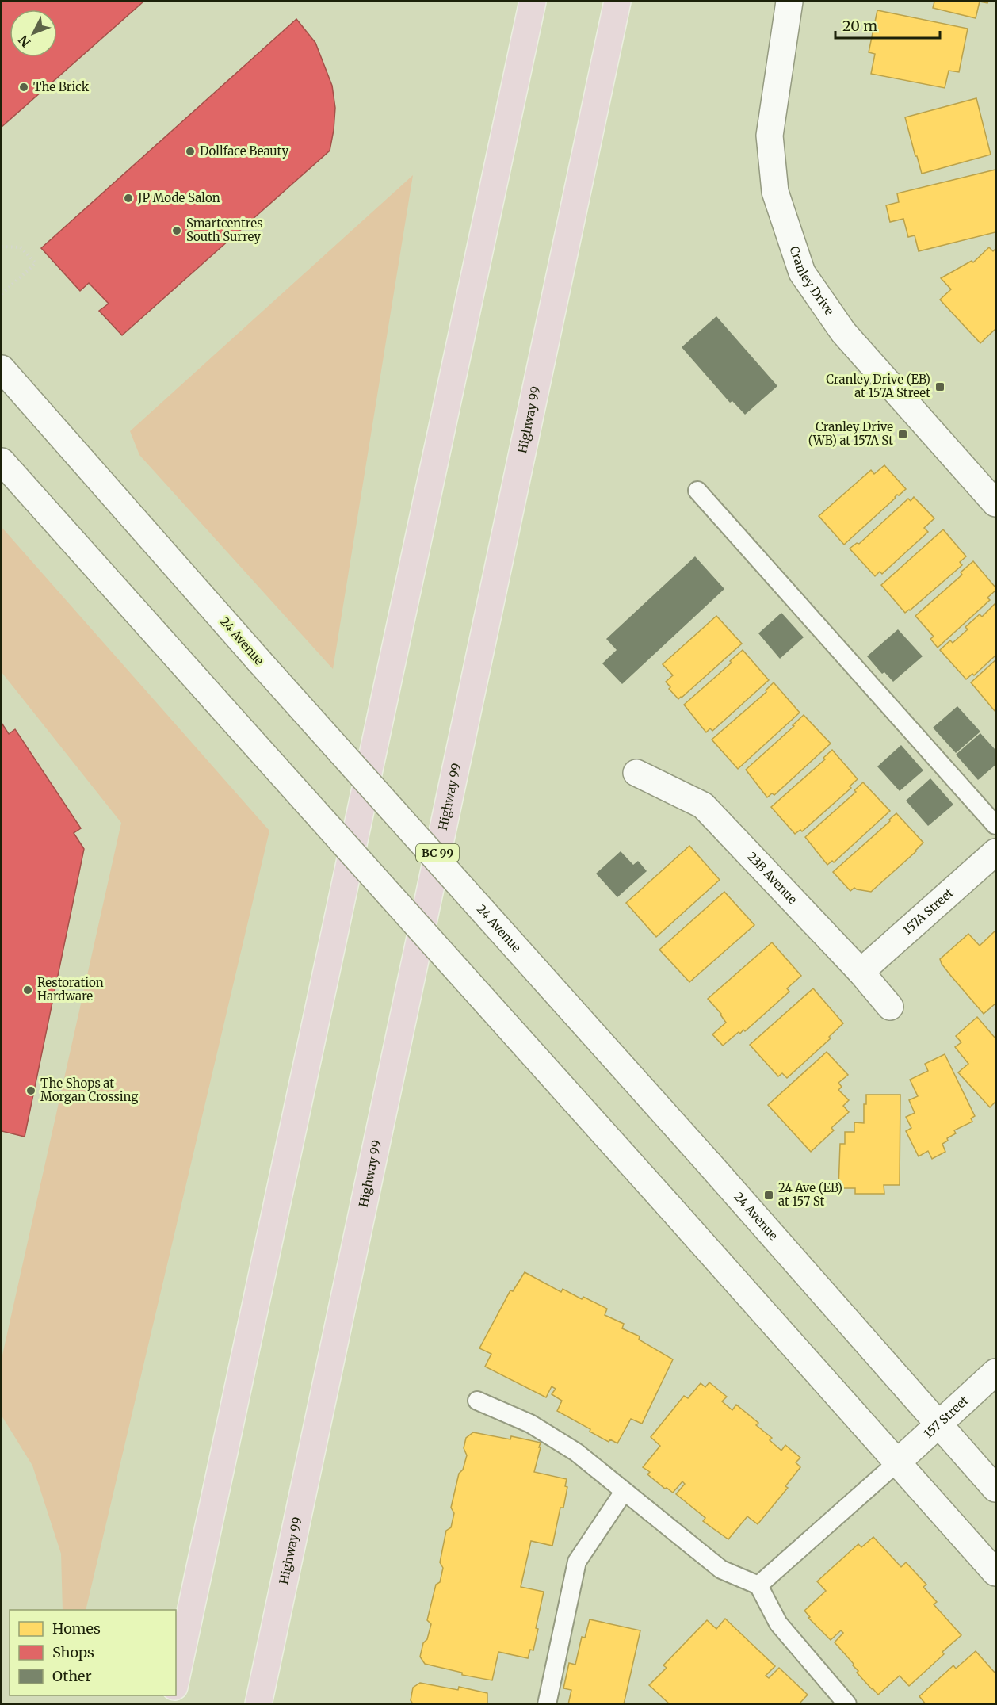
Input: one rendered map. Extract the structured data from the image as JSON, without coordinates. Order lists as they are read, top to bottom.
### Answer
{
  "streets": {
    "highway": ["Highway 99", "BC 99"],
    "main road": [
      "Cranley Drive",
      "24 Avenue",
      "23B Avenue",
      "157A Street",
      "157 Street"
    ]
  },
  "crossings": [
    ["24 Avenue", "157 Street"],
    ["23B Avenue", "157A Street"]
  ],
  "places": {
    "other": [
      "The Brick",
      "Dollface Beauty",
      "JP Mode Salon",
      "Smartcentres South Surrey",
      "Restoration Hardware",
      "The Shops at Morgan Crossing"
    ],
    "transit": ["Cranley Drive (EB) at 157A Street", "Cranley Drive (WB) at 157A St", "24 Ave (EB) at 157 St"]
  },
  "legend": ["Homes", "Shops", "Other"],
  "scale_bar": "20 m",
  "north": "bottom left"
}
